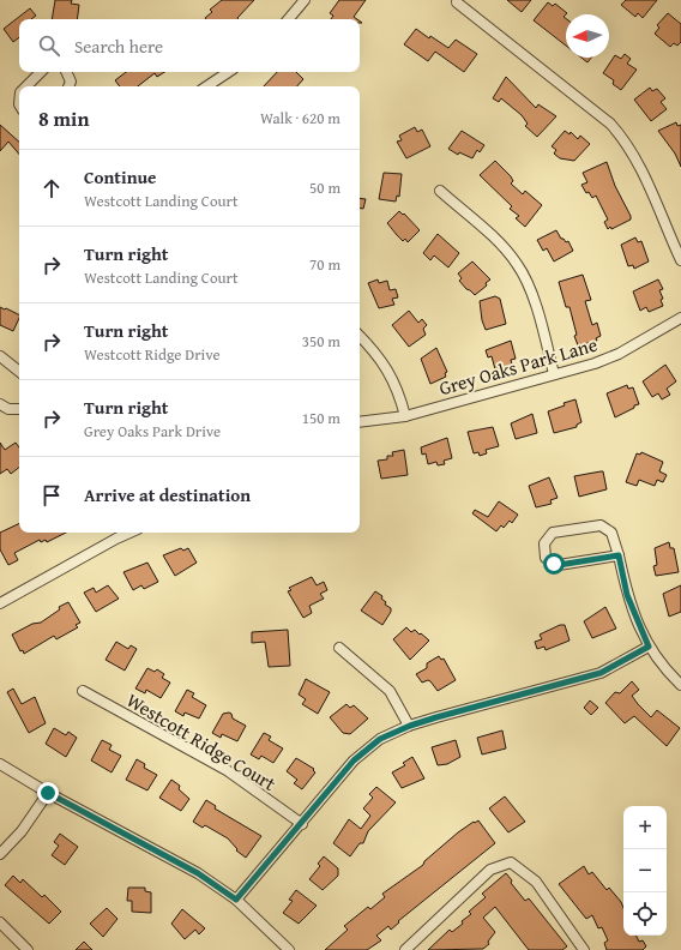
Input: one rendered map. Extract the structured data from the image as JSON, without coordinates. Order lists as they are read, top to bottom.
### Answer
{
  "streets": {
    "street": ["Grey Oaks Park Lane", "Westcott Ridge Court"]
  },
  "north": "left",
  "page": {
    "search": "Search here",
    "heading": ["8 min", "Walk · 620 m"],
    "list": [
      ["Continue", "Westcott Landing Court", "50 m"],
      ["Turn right", "Westcott Landing Court", "70 m"],
      ["Turn right", "Westcott Ridge Drive", "350 m"],
      ["Turn right", "Grey Oaks Park Drive", "150 m"],
      "Arrive at destination"
    ],
    "map_buttons": ["+", "−"]
  }
}
